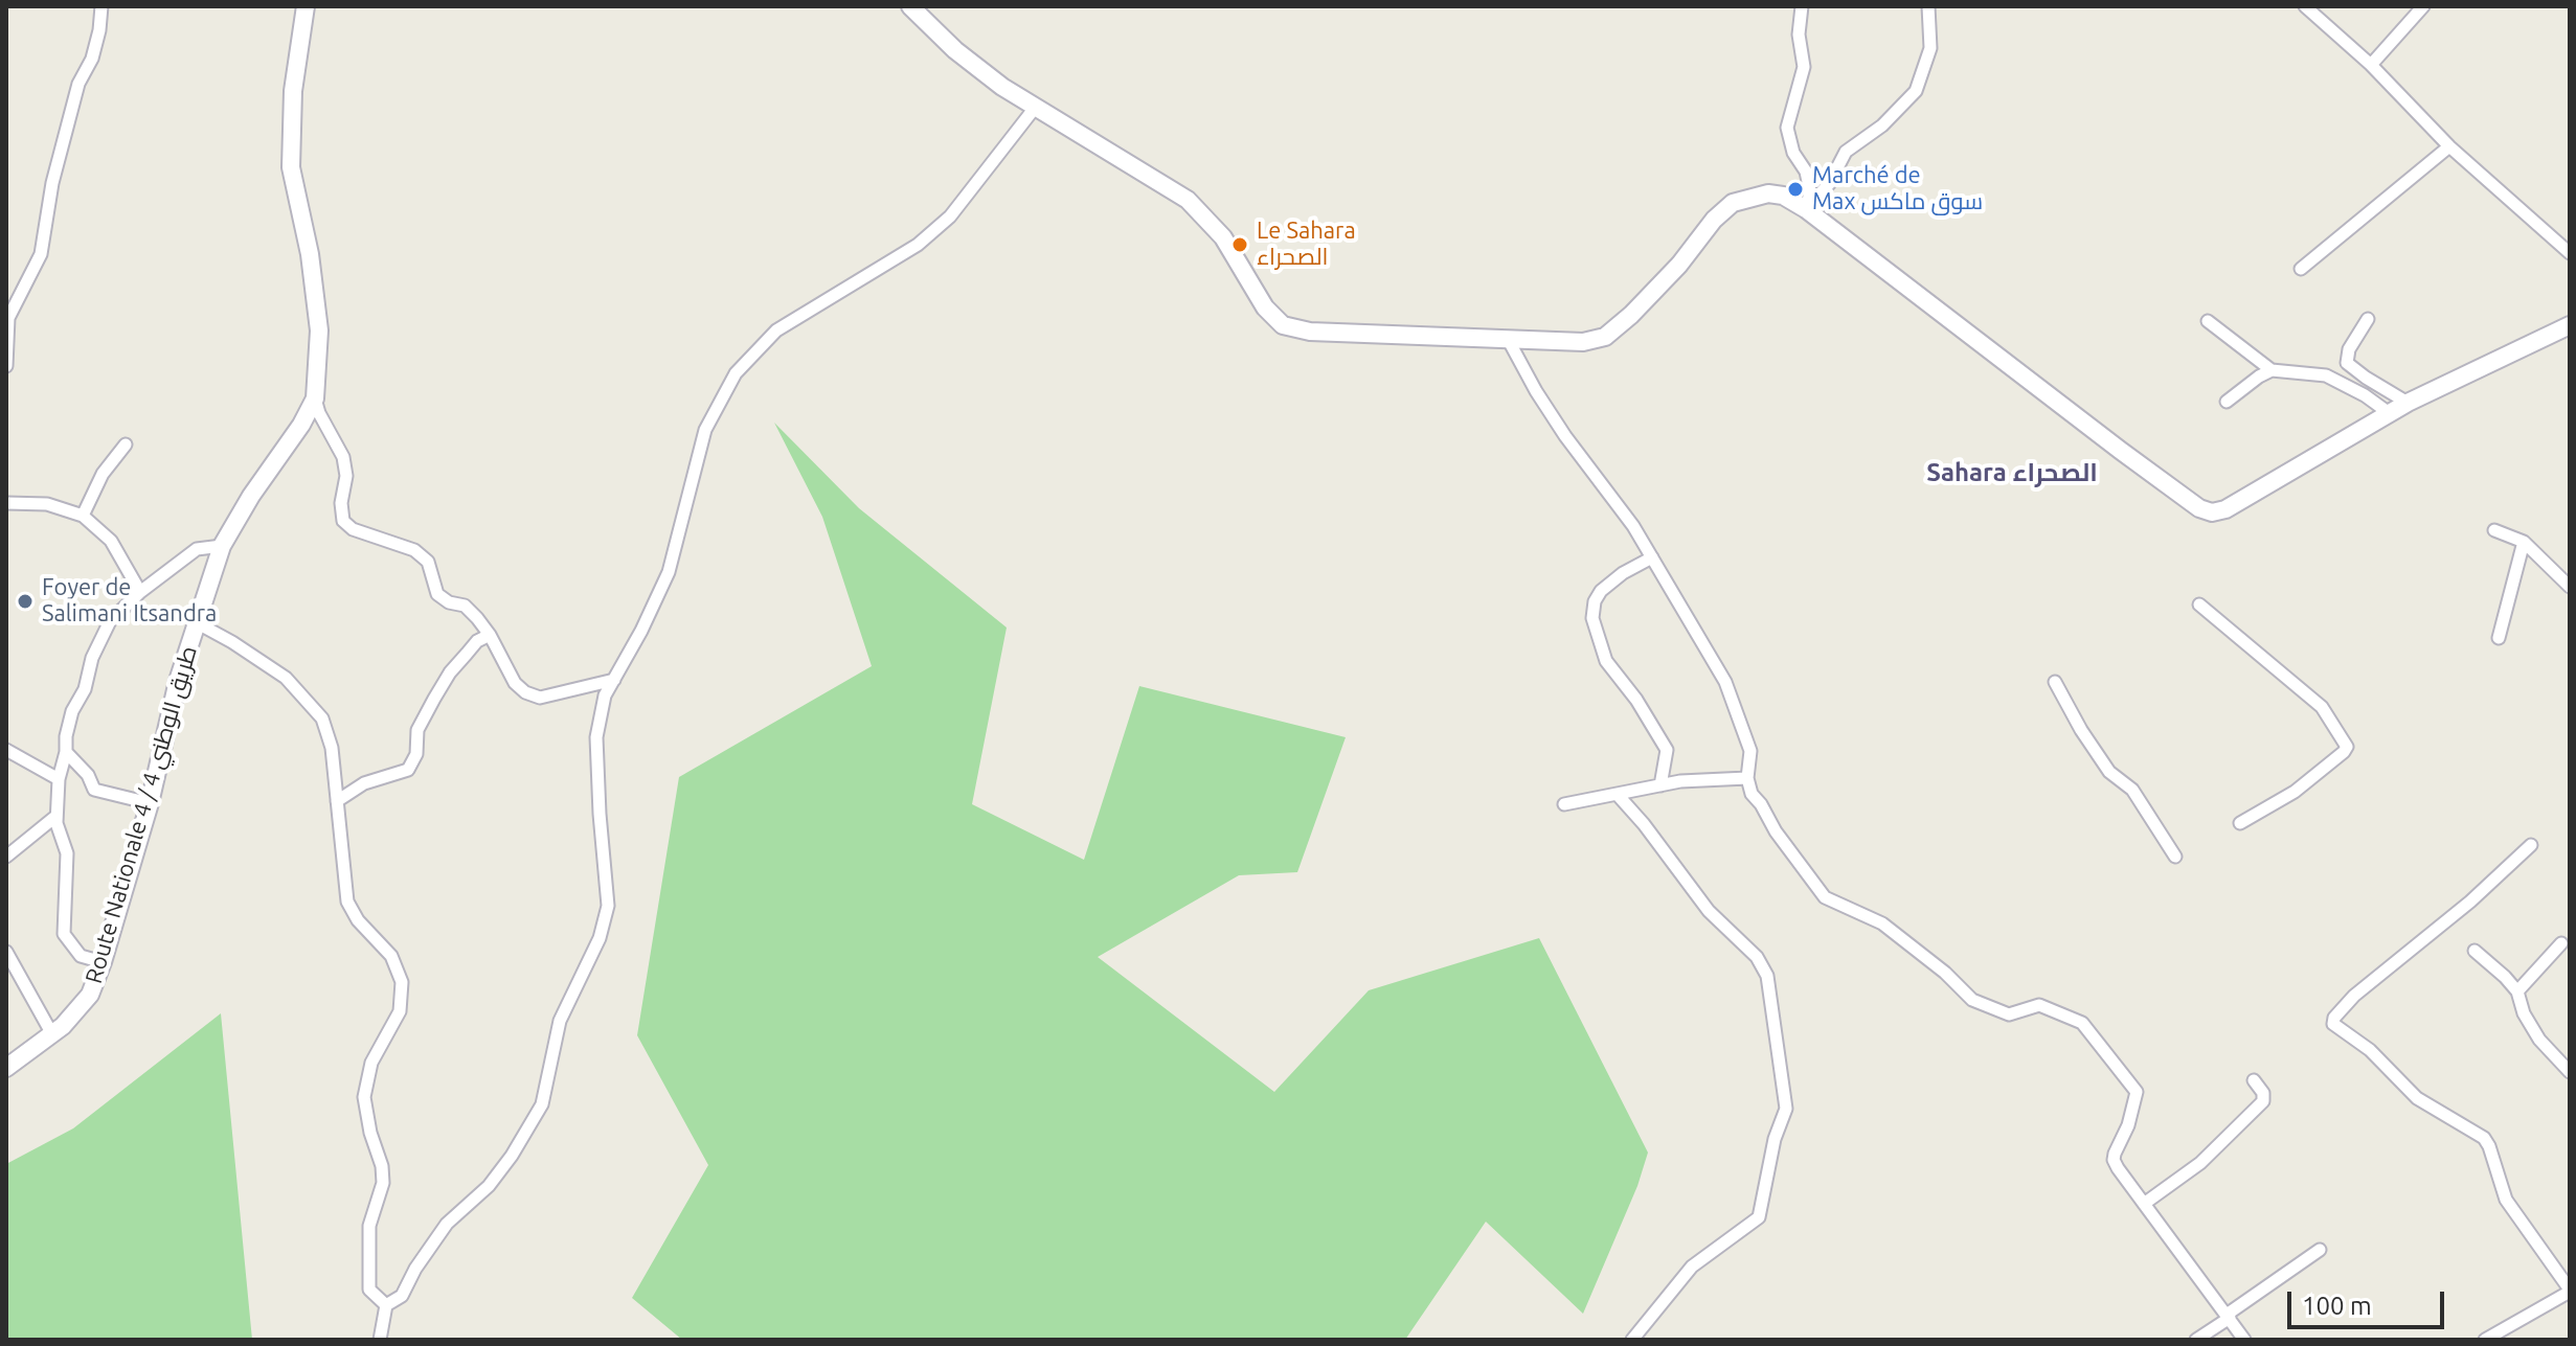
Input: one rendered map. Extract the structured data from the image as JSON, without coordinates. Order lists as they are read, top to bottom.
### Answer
{
  "streets": {
    "main road": ["Route Nationale 4 / طريق الوطني 4"]
  },
  "districts": ["Sahara الصحراء"],
  "places": ["Marché de Max سوق ماكس", "Le Sahara الصحراء", "Foyer de Salimani Itsandra"],
  "scale_bar": "100 m"
}
